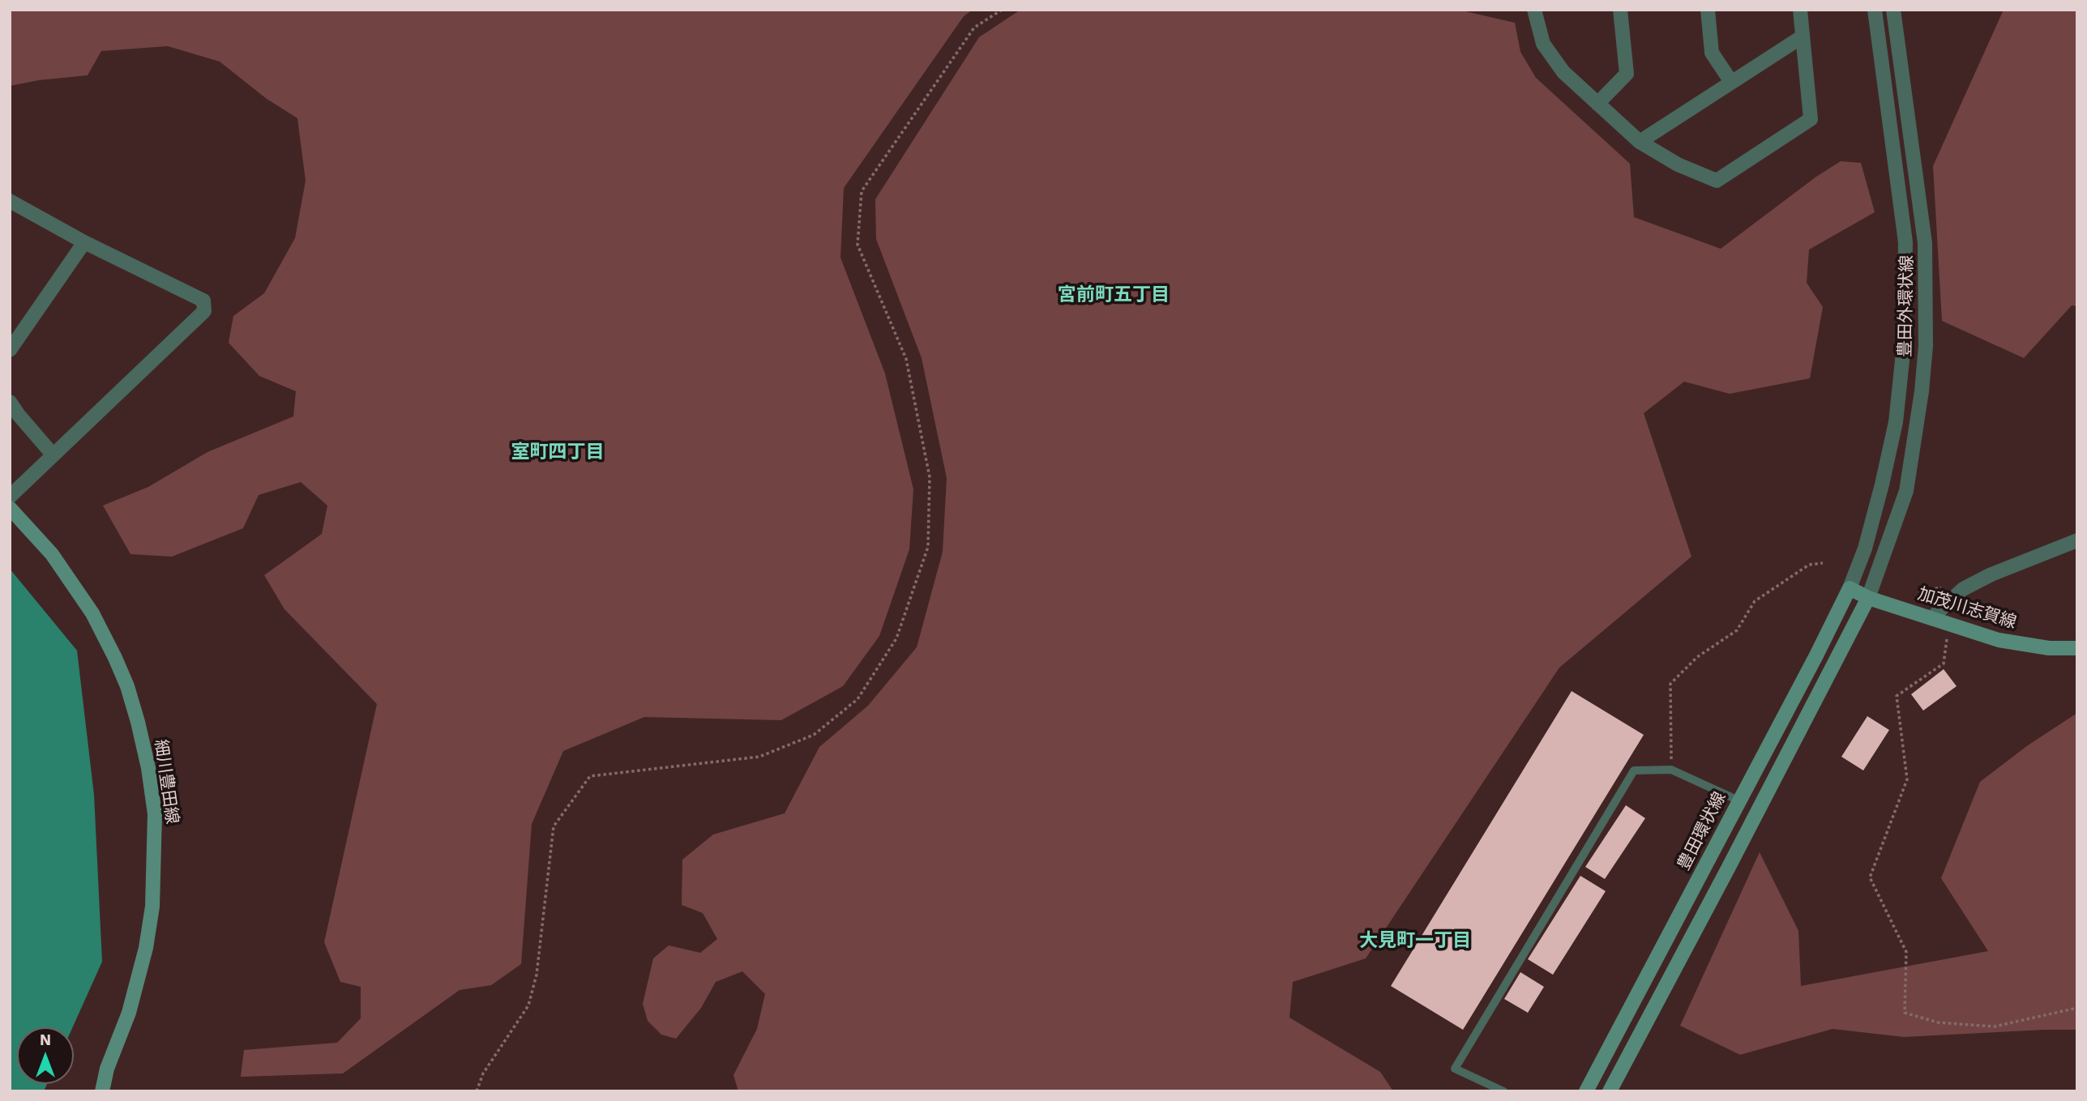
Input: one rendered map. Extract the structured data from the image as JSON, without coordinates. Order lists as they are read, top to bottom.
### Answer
{
  "streets": {
    "main road": ["加茂川志賀線", "細川豊田線", "豊田環状線"],
    "street": ["豊田外環状線"]
  },
  "crossings": [
    ["豊田外環状線", "加茂川志賀線"],
    ["豊田外環状線", "豊田環状線"],
    ["加茂川志賀線", "豊田環状線"]
  ],
  "districts": ["宮前町五丁目", "室町四丁目", "大見町一丁目"],
  "north": "top"
}
